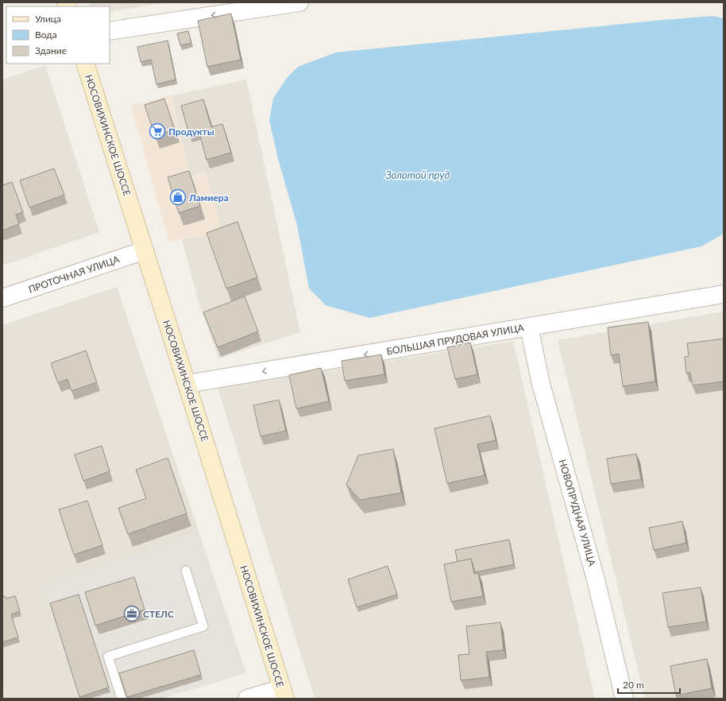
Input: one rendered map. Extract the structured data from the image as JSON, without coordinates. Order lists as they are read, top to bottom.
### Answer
{
  "streets": {
    "main road": ["НОСОВИХИНСКОЕ ШОССЕ"],
    "street": ["ПРОТОЧНАЯ УЛИЦА", "БОЛЬШАЯ ПРУДОВАЯ УЛИЦА", "НОВОПРУДНАЯ УЛИЦА"]
  },
  "crossings": [
    ["НОСОВИХИНСКОЕ ШОССЕ", "ПРОТОЧНАЯ УЛИЦА"],
    ["НОСОВИХИНСКОЕ ШОССЕ", "БОЛЬШАЯ ПРУДОВАЯ УЛИЦА"],
    ["БОЛЬШАЯ ПРУДОВАЯ УЛИЦА", "НОВОПРУДНАЯ УЛИЦА"]
  ],
  "one_way": ["БОЛЬШАЯ ПРУДОВАЯ УЛИЦА"],
  "water": ["Золотой пруд"],
  "places": {
    "supermarket": ["Продукты"],
    "shop": ["Ламиера"],
    "office": ["СТЕЛС"]
  },
  "legend": ["Улица", "Вода", "Здание"],
  "scale_bar": "20 m"
}
